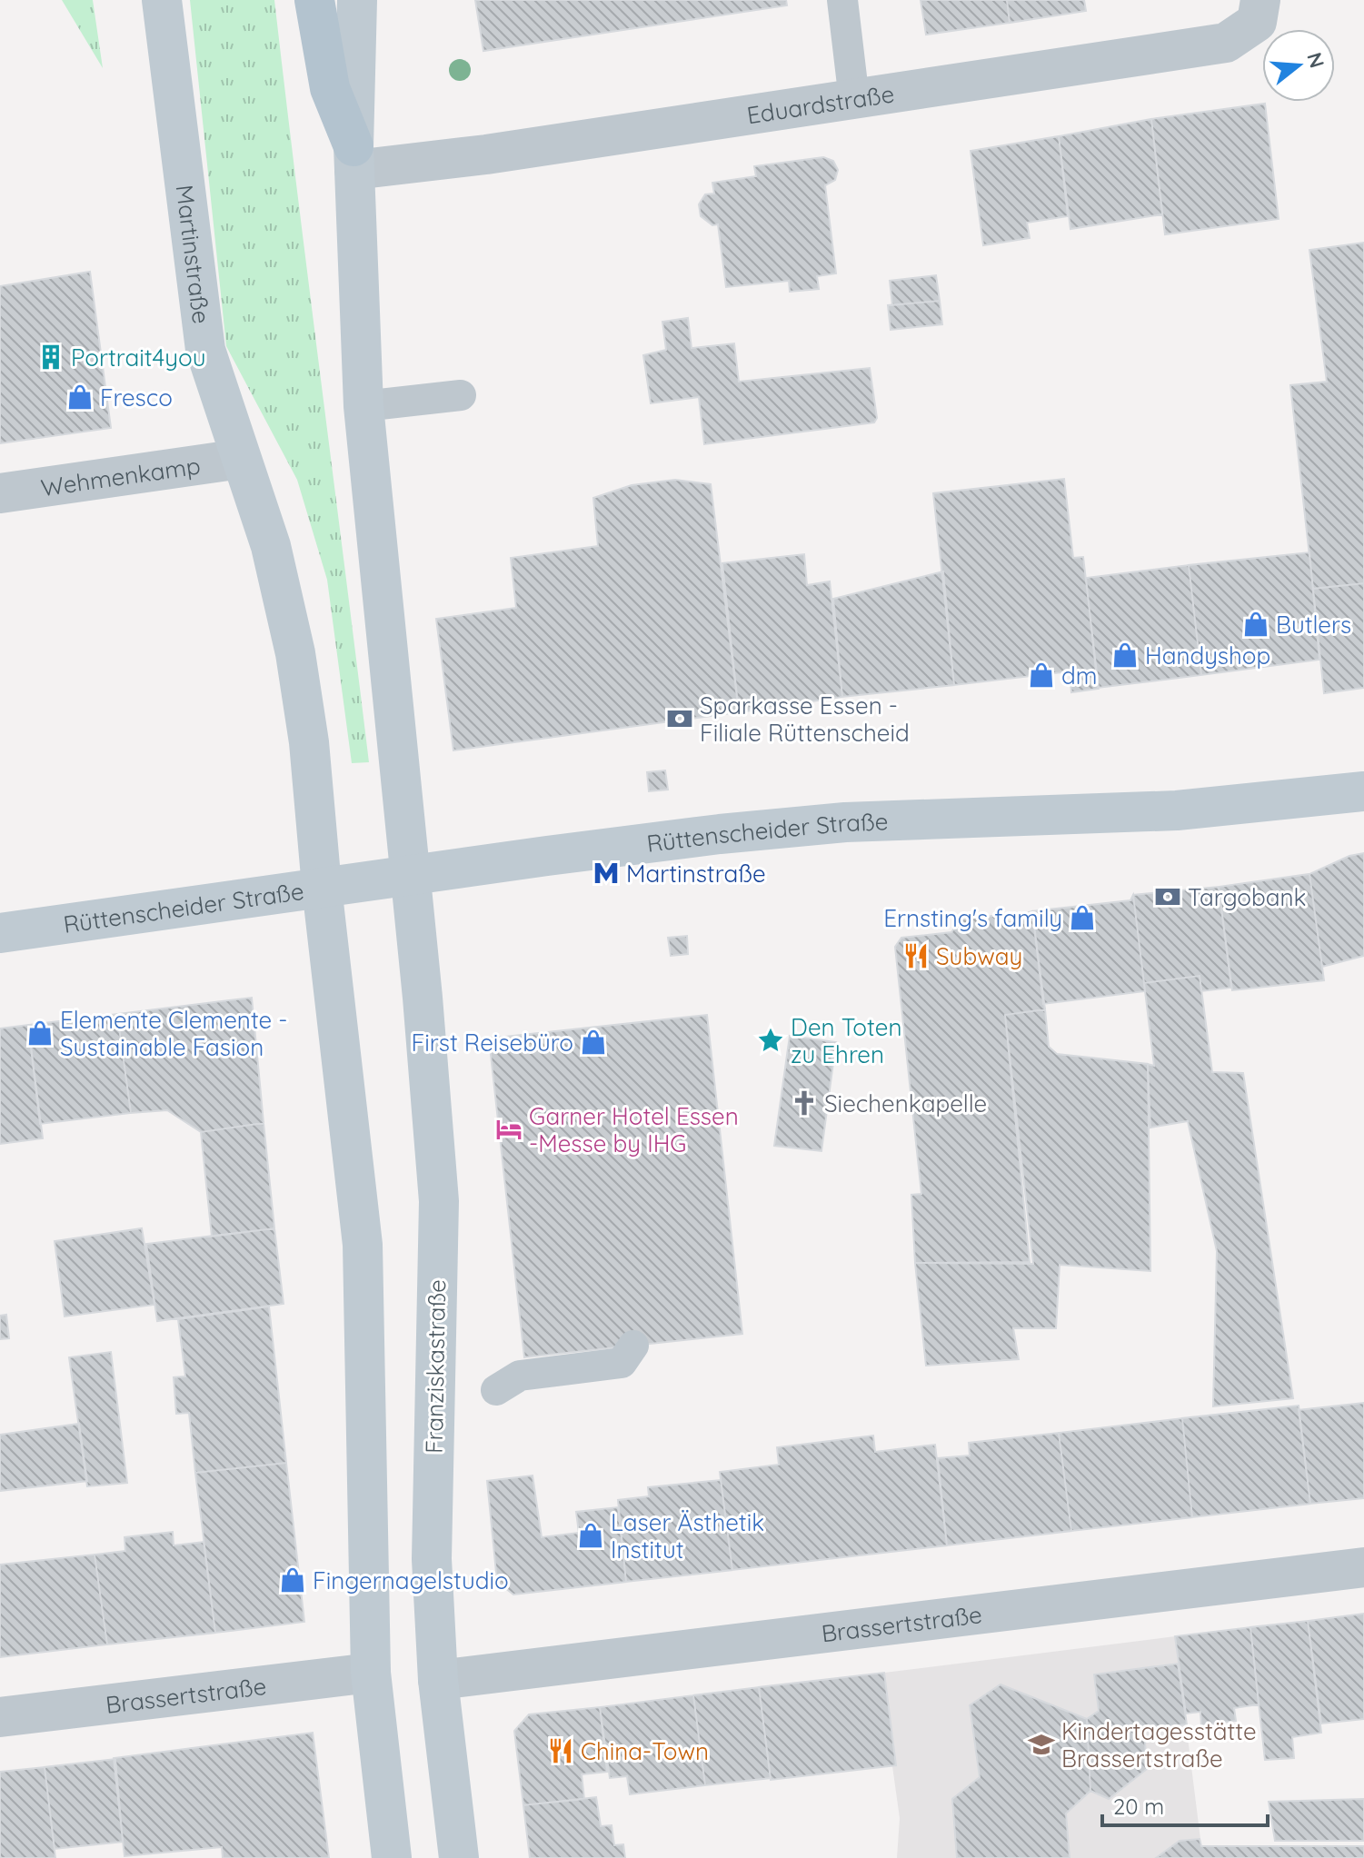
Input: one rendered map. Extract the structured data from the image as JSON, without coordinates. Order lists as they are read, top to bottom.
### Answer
{
  "streets": {
    "main road": ["Martinstraße", "Rüttenscheider Straße", "Franziskastraße"],
    "street": ["Eduardstraße", "Wehmenkamp", "Brassertstraße"]
  },
  "crossings": [
    ["Martinstraße", "Wehmenkamp"],
    ["Martinstraße", "Rüttenscheider Straße"],
    ["Rüttenscheider Straße", "Franziskastraße"],
    ["Franziskastraße", "Brassertstraße"]
  ],
  "places": {
    "building": ["Portrait4you"],
    "shop": [
      "Fresco",
      "Butlers",
      "Handyshop",
      "dm",
      "Ernsting's family",
      "Elemente Clemente - Sustainable Fasion",
      "First Reisebüro",
      "Laser Ästhetik Institut",
      "Fingernagelstudio"
    ],
    "bank": ["Sparkasse Essen - Filiale Rüttenscheid", "Targobank"],
    "metro station": ["Martinstraße"],
    "restaurant": ["Subway", "China-Town"],
    "place": ["Den Toten zu Ehren"],
    "church": ["Siechenkapelle"],
    "hotel": ["Garner Hotel Essen -Messe by IHG"],
    "school or university": ["Kindertagesstätte Brassertstraße"]
  },
  "scale_bar": "20 m",
  "north": "right"
}
